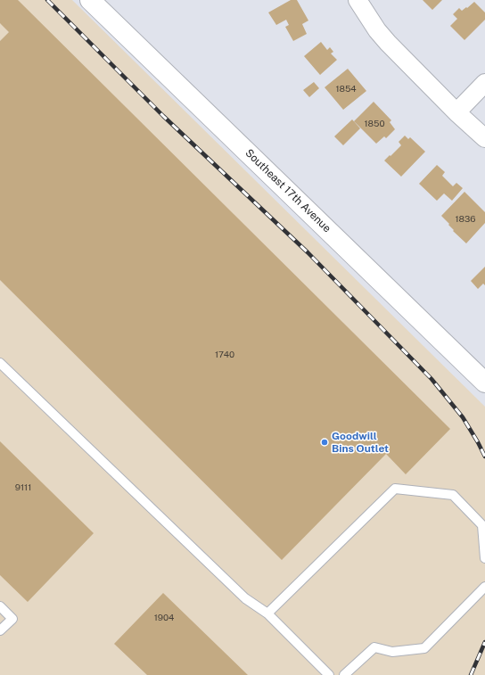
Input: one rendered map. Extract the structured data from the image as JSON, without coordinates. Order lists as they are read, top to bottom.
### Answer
{
  "streets": {
    "main road": ["Southeast 17th Avenue"]
  },
  "places": ["Goodwill Bins Outlet"],
  "house_numbers": [
    "1854",
    "1850",
    "1836",
    "1740",
    "9111",
    "1904"
  ]
}
